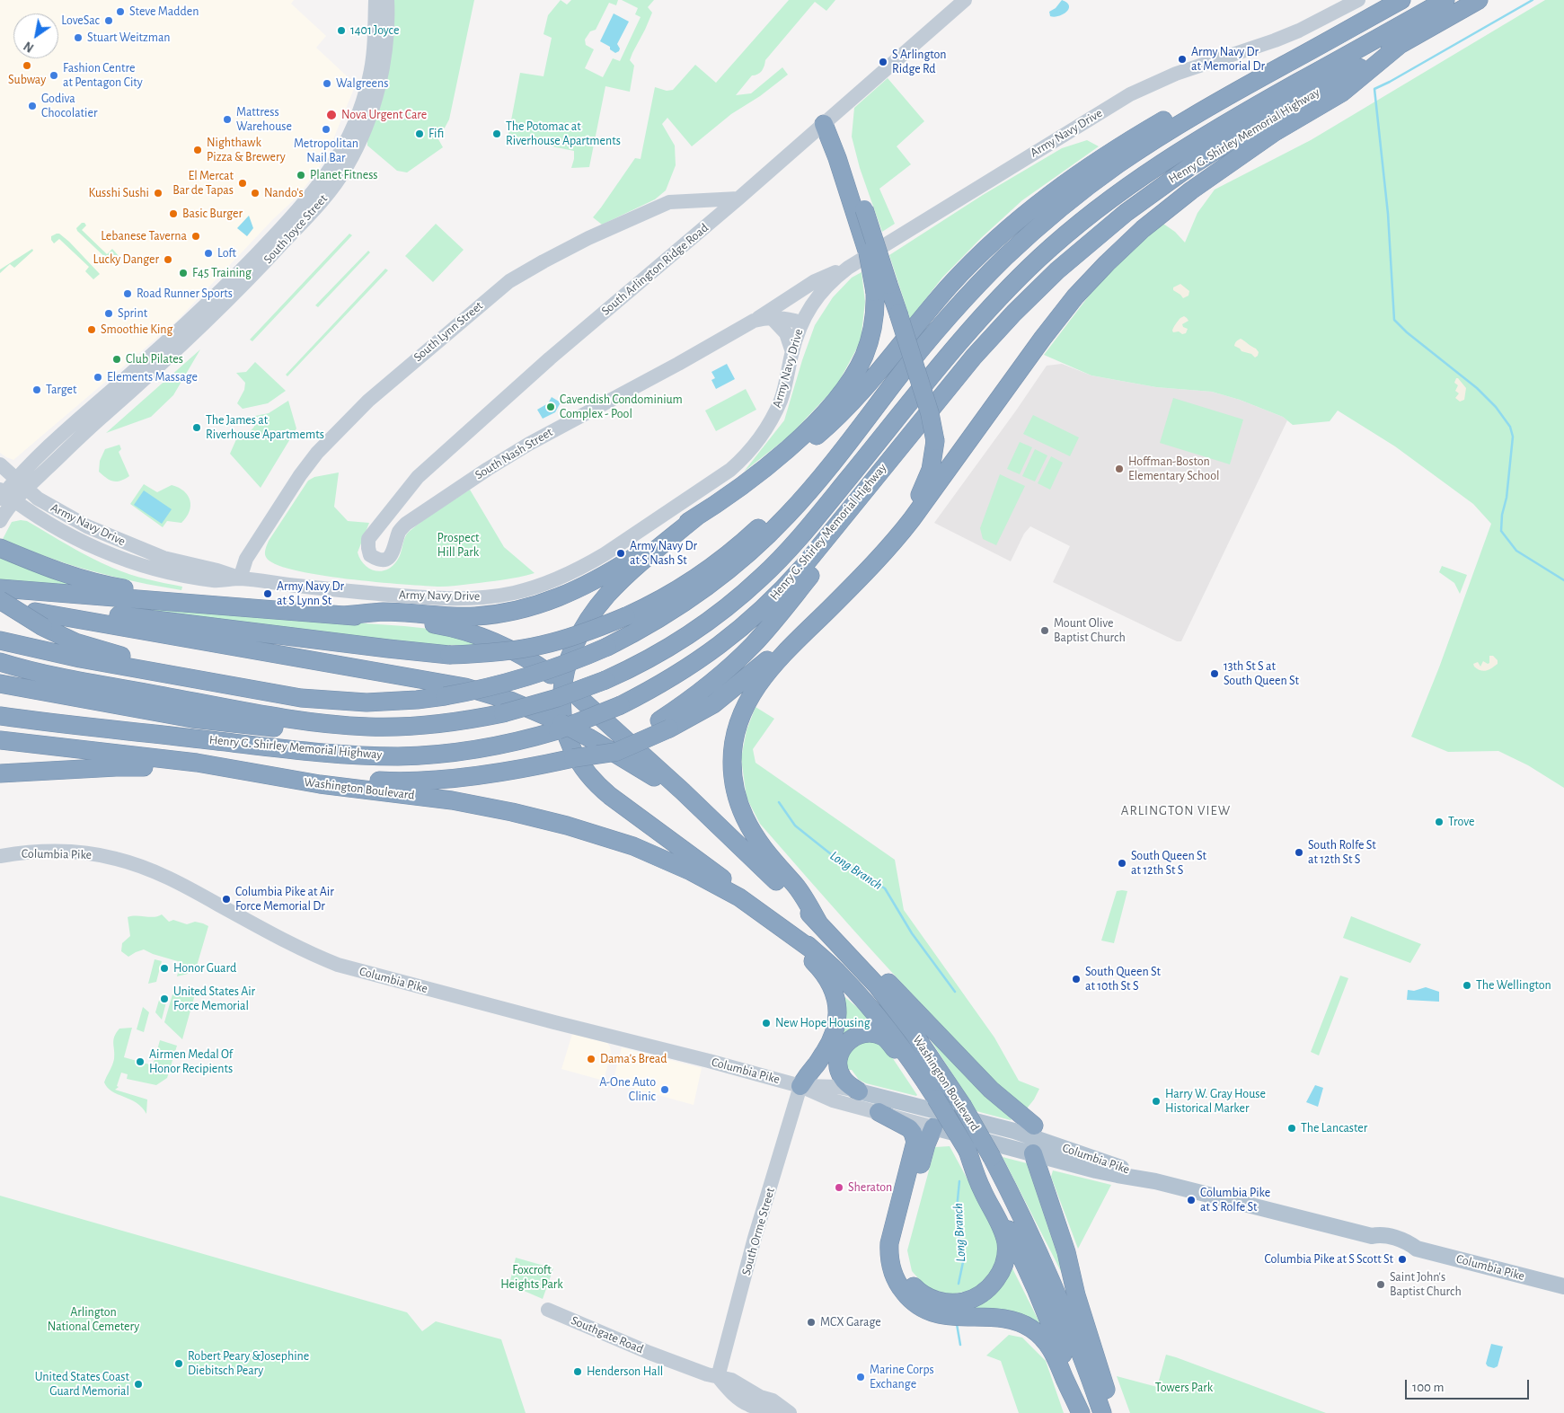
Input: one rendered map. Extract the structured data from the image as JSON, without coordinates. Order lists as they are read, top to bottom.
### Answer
{
  "streets": {
    "highway": ["Henry G. Shirley Memorial Highway", "Washington Boulevard"],
    "main road": [
      "Army Navy Drive",
      "South Joyce Street",
      "South Arlington Ridge Road",
      "South Lynn Street",
      "South Nash Street",
      "Columbia Pike",
      "South Orme Street",
      "Southgate Road"
    ]
  },
  "crossings": [
    ["Army Navy Drive", "South Joyce Street"],
    ["Army Navy Drive", "South Lynn Street"],
    ["Army Navy Drive", "South Nash Street"],
    ["South Arlington Ridge Road", "South Lynn Street"],
    ["South Arlington Ridge Road", "South Nash Street"],
    ["Columbia Pike", "South Orme Street"],
    ["South Orme Street", "Southgate Road"]
  ],
  "districts": ["ARLINGTON VIEW"],
  "water": ["Long Branch"],
  "parks": [
    "Prospect Hill Park",
    "Foxcroft Heights Park",
    "Arlington National Cemetery",
    "Towers Park"
  ],
  "places": [
    "Steve Madden",
    "LoveSac",
    "1401 Joyce",
    "Stuart Weitzman",
    "Army Navy Dr at Memorial Dr",
    "S Arlington Ridge Rd",
    "Subway",
    "Fashion Centre at Pentagon City",
    "Walgreens",
    "Godiva Chocolatier",
    "Nova Urgent Care",
    "Mattress Warehouse",
    "Metropolitan Nail Bar",
    "Fifi",
    "The Potomac at Riverhouse Apartments",
    "Nighthawk Pizza & Brewery",
    "Planet Fitness",
    "El Mercat Bar de Tapas",
    "Kusshi Sushi",
    "Nando's",
    "Basic Burger",
    "Lebanese Taverna",
    "Loft",
    "Lucky Danger",
    "F45 Training",
    "Road Runner Sports",
    "Sprint",
    "Smoothie King",
    "Club Pilates",
    "Elements Massage",
    "Target",
    "Cavendish Condominium Complex - Pool",
    "The James at Riverhouse Apartmemts",
    "Hoffman-Boston Elementary School",
    "Army Navy Dr at S Nash St",
    "Army Navy Dr at S Lynn St",
    "Mount Olive Baptist Church",
    "13th St S at South Queen St",
    "Trove",
    "South Rolfe St at 12th St S",
    "South Queen St at 12th St S",
    "Columbia Pike at Air Force Memorial Dr",
    "Honor Guard",
    "South Queen St at 10th St S",
    "The Wellington",
    "United States Air Force Memorial",
    "New Hope Housing",
    "Dama's Bread",
    "Airmen Medal Of Honor Recipients",
    "A-One Auto Clinic",
    "Harry W. Gray House Historical Marker",
    "The Lancaster",
    "Sheraton",
    "Columbia Pike at S Rolfe St",
    "Columbia Pike at S Scott St",
    "Saint John's Baptist Church",
    "MCX Garage",
    "Robert Peary &Josephine Diebitsch Peary",
    "Henderson Hall",
    "Marine Corps Exchange",
    "United States Coast Guard Memorial"
  ],
  "scale_bar": "100 m",
  "north": "bottom left"
}
